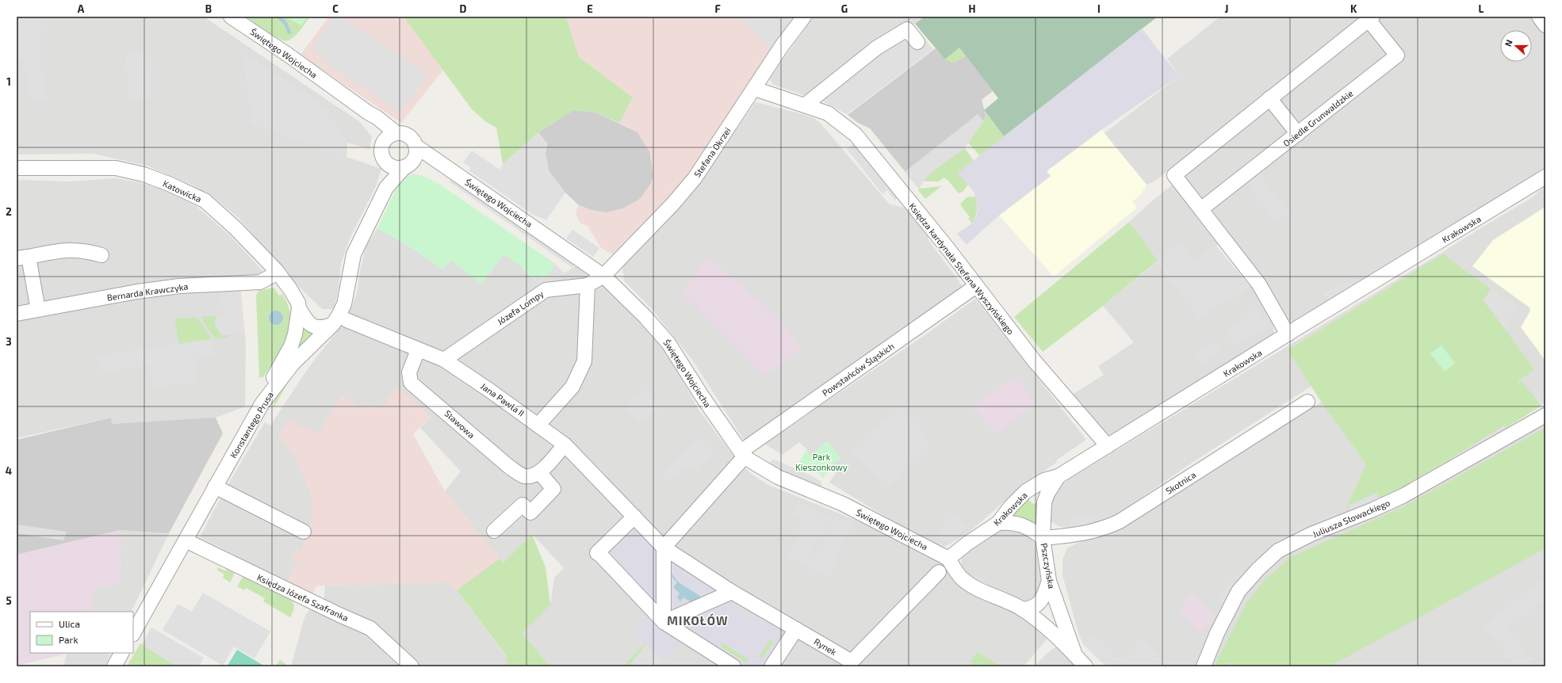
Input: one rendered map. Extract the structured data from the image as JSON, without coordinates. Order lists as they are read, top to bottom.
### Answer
{
  "streets": {
    "street": [
      "Świętego Wojciecha",
      "Osiedle Grunwaldzkie",
      "Stefana Okrzei",
      "Katowicka",
      "Krakowska",
      "Księdza kardynała Stefana Wyszyńskiego",
      "Bernarda Krawczyka",
      "Józefa Lompy",
      "Powstańców Śląskich",
      "Jana Pawła II",
      "Stawowa",
      "Konstantego Prusa",
      "Skotnica",
      "Juliusza Słowackiego",
      "Pszczyńska",
      "Księdza Józefa Szafranka",
      "Rynek"
    ]
  },
  "crossings": [
    ["Świętego Wojciecha", "Stefana Okrzei"],
    ["Świętego Wojciecha", "Krakowska"],
    ["Świętego Wojciecha", "Józefa Lompy"],
    ["Świętego Wojciecha", "Powstańców Śląskich"],
    ["Świętego Wojciecha", "Konstantego Prusa"],
    ["Świętego Wojciecha", "Skotnica"],
    ["Świętego Wojciecha", "Pszczyńska"],
    ["Osiedle Grunwaldzkie", "Krakowska"],
    ["Stefana Okrzei", "Księdza kardynała Stefana Wyszyńskiego"],
    ["Stefana Okrzei", "Józefa Lompy"],
    ["Katowicka", "Bernarda Krawczyka"],
    ["Katowicka", "Jana Pawła II"],
    ["Katowicka", "Konstantego Prusa"],
    ["Krakowska", "Księdza kardynała Stefana Wyszyńskiego"],
    ["Krakowska", "Skotnica"],
    ["Krakowska", "Pszczyńska"],
    ["Księdza kardynała Stefana Wyszyńskiego", "Powstańców Śląskich"],
    ["Józefa Lompy", "Jana Pawła II"],
    ["Powstańców Śląskich", "Jana Pawła II"],
    ["Jana Pawła II", "Stawowa"],
    ["Jana Pawła II", "Konstantego Prusa"],
    ["Jana Pawła II", "Rynek"],
    ["Konstantego Prusa", "Księdza Józefa Szafranka"],
    ["Skotnica", "Pszczyńska"]
  ],
  "districts": ["MIKOŁÓW"],
  "parks": ["Park Kieszonkowy"],
  "legend": ["Ulica", "Park"],
  "north": "left",
  "grid": {
    "columns": [
      "A",
      "B",
      "C",
      "D",
      "E",
      "F",
      "G",
      "H",
      "I",
      "J",
      "K",
      "L"
    ],
    "rows": [
      "1",
      "2",
      "3",
      "4",
      "5"
    ]
  }
}
